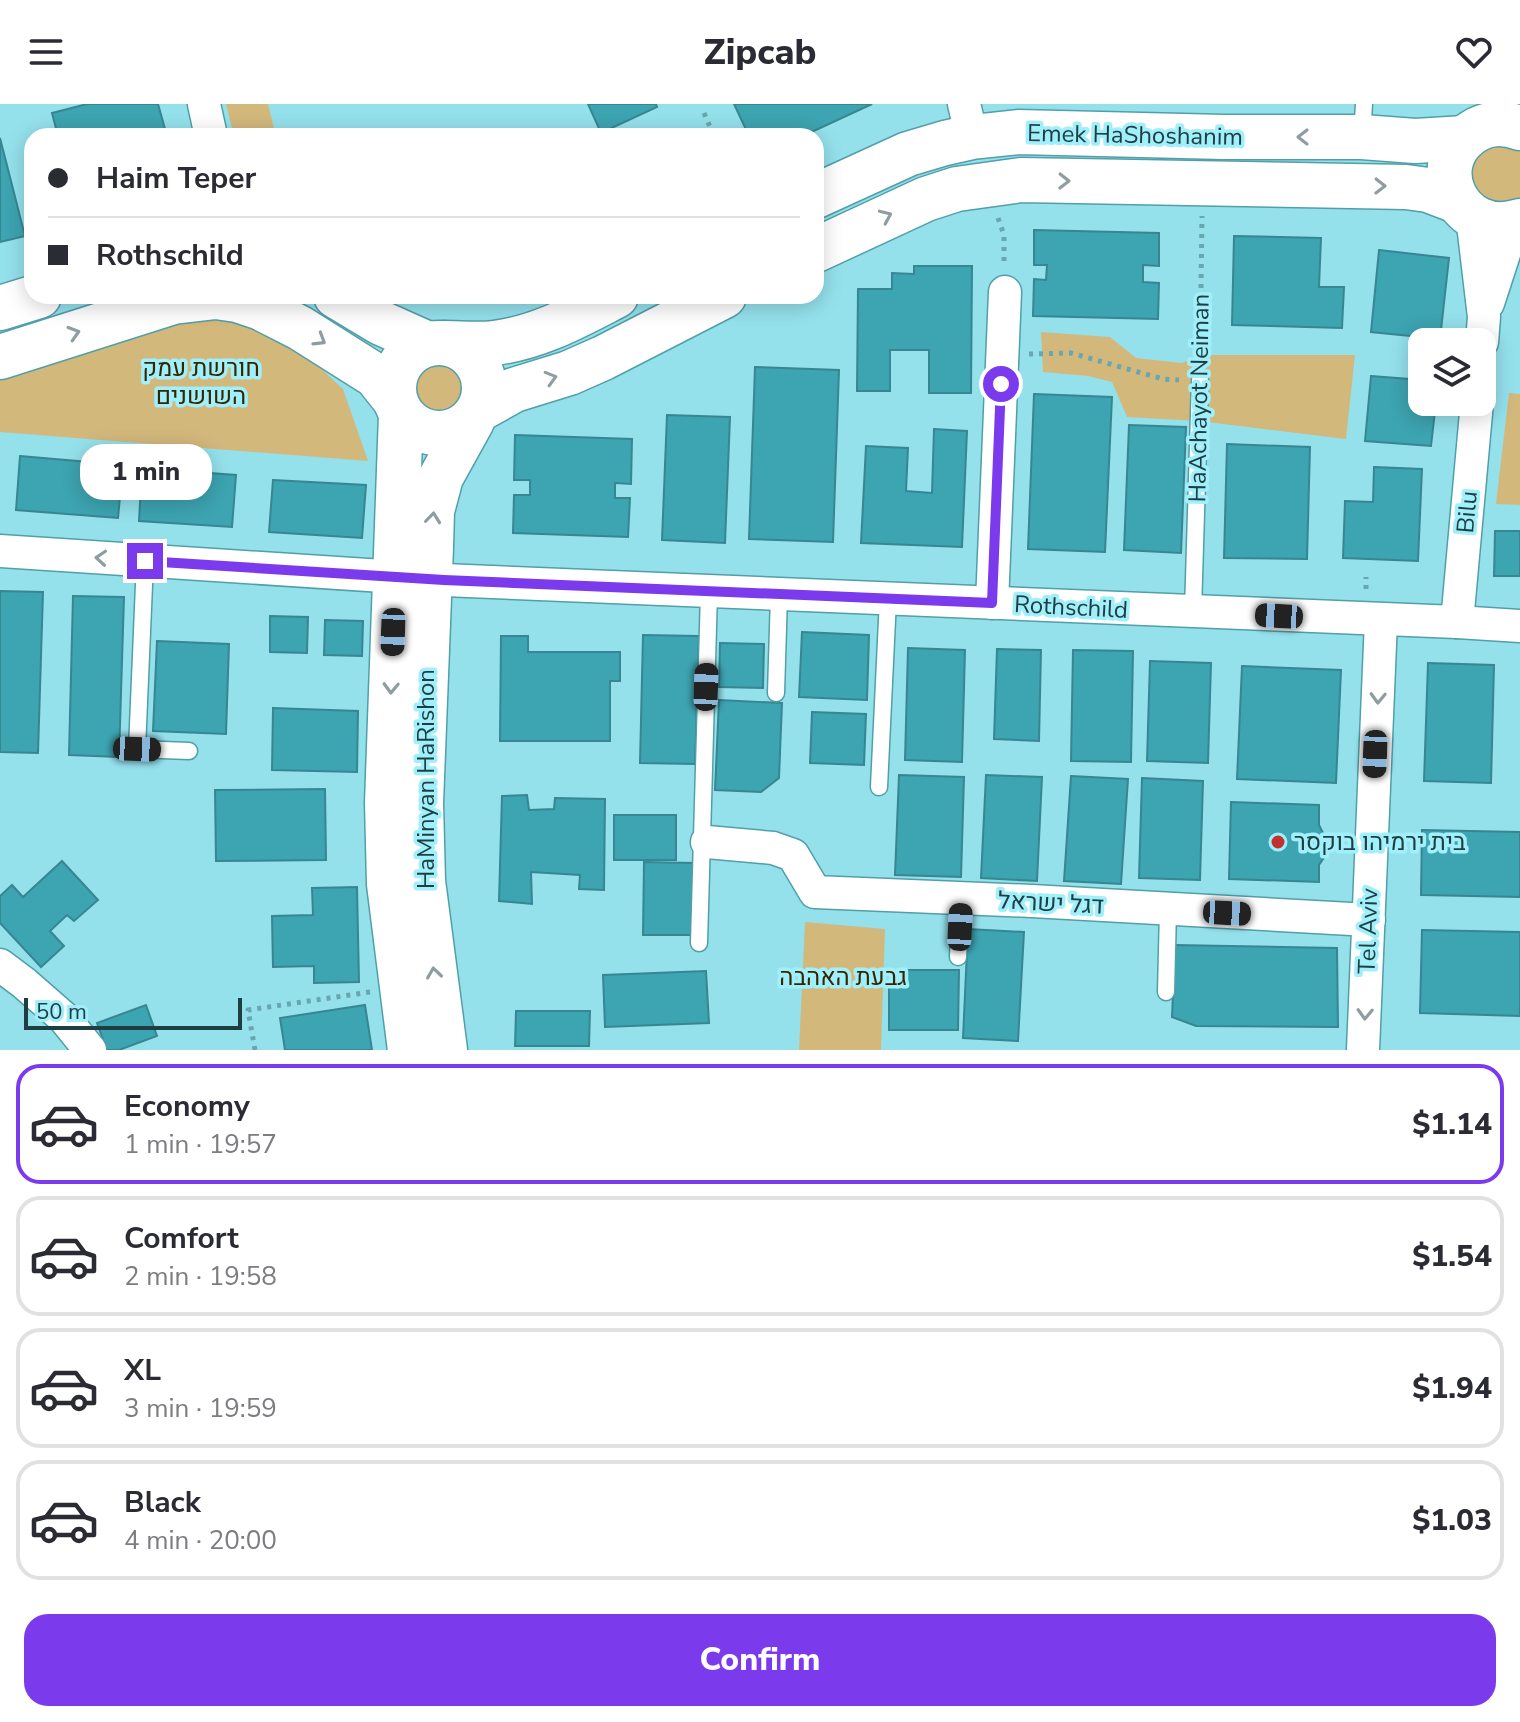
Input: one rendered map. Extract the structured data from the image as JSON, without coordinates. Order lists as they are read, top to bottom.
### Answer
{
  "streets": {
    "street": [
      "Emek HaShoshanim",
      "Bilu",
      "Rothschild",
      "HaMinyan HaRishon",
      "דגל ישראל",
      "Tel Aviv"
    ],
    "lane": ["HaAchayot Neiman"]
  },
  "crossings": [
    ["Emek HaShoshanim", "HaAchayot Neiman"],
    ["HaAchayot Neiman", "Rothschild"],
    ["Bilu", "Rothschild"],
    ["Rothschild", "HaMinyan HaRishon"],
    ["Rothschild", "Tel Aviv"],
    ["דגל ישראל", "Tel Aviv"]
  ],
  "one_way": ["Tel Aviv"],
  "parks": ["חורשת עמק השושנים", "גבעת האהבה"],
  "places": ["בית ירמיהו בוקסר"],
  "scale_bar": "50 m",
  "page": {
    "header": "Zipcab",
    "banner": ["Haim Teper", "Rothschild"],
    "bubble": "1 min",
    "scale": "50 m",
    "list": [
      {
        "name": "Economy",
        "note": "1 min · 19:57",
        "value": "$1.14"
      },
      {
        "name": "Comfort",
        "note": "2 min · 19:58",
        "value": "$1.54"
      },
      {
        "name": "XL",
        "note": "3 min · 19:59",
        "value": "$1.94"
      },
      {
        "name": "Black",
        "note": "4 min · 20:00",
        "value": "$1.03"
      }
    ],
    "buttons": "Confirm"
  }
}
